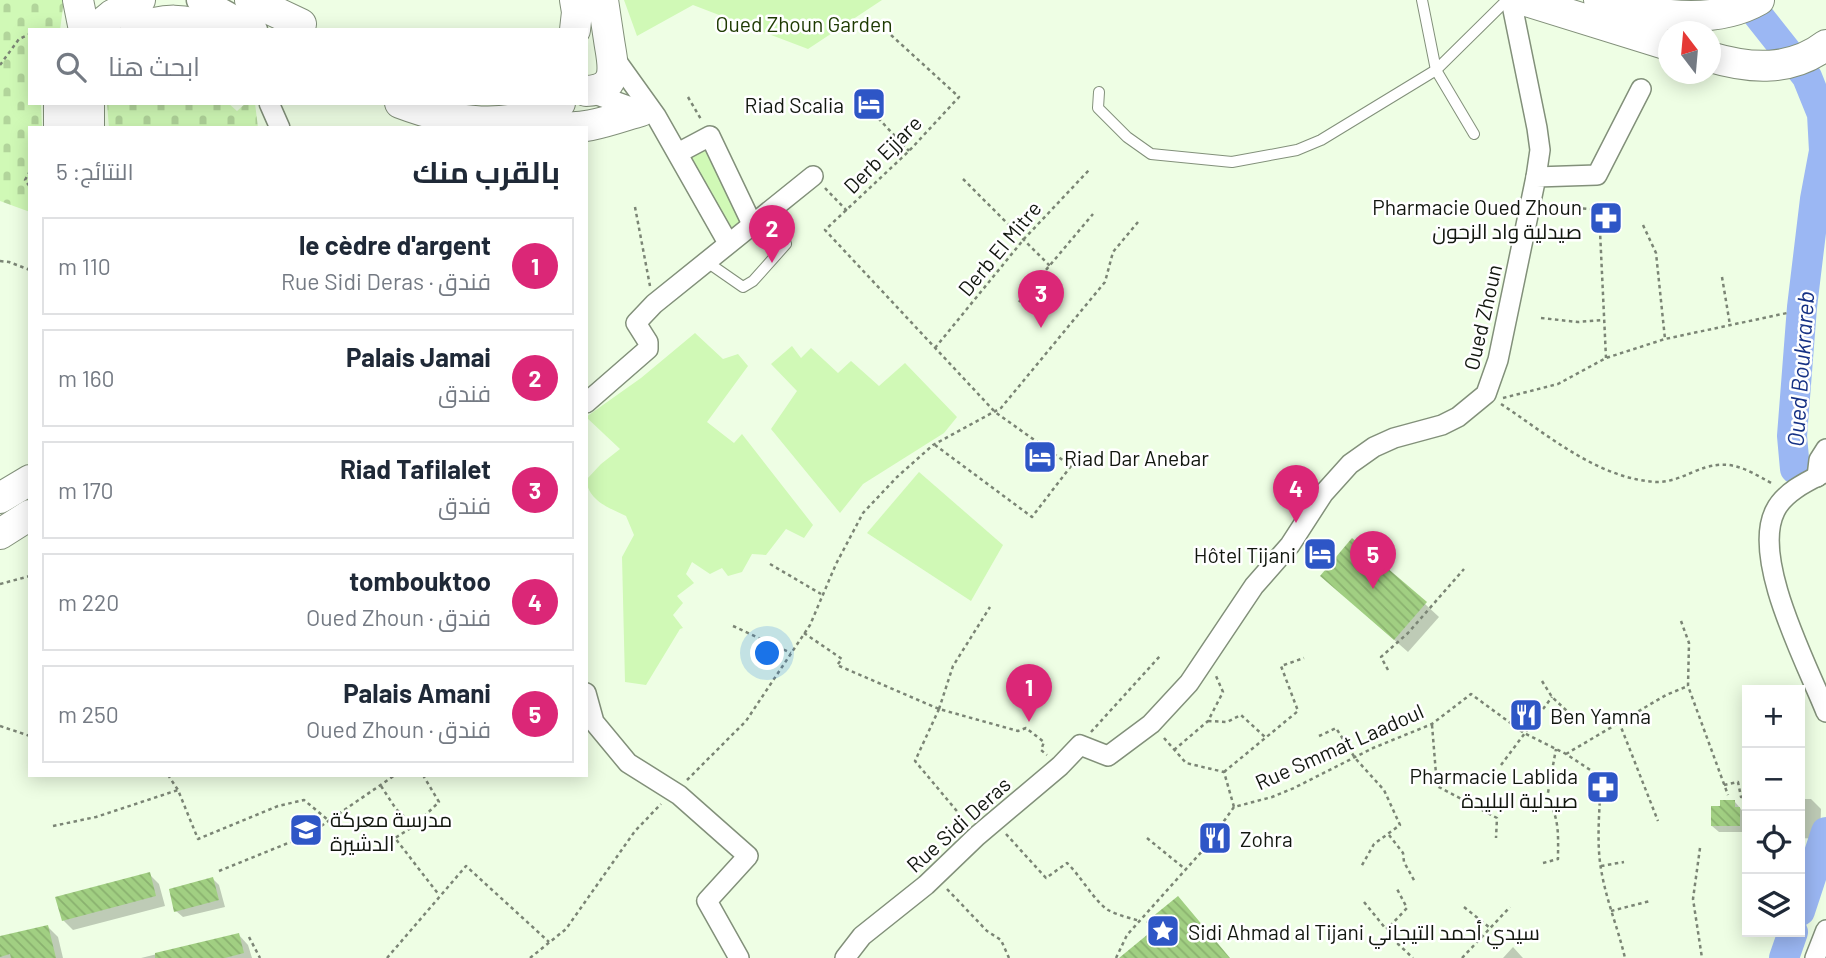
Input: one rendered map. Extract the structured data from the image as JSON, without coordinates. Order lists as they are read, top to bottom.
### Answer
{
  "streets": {
    "street": ["Oued Zhoun", "Rue Sidi Deras"],
    "path": ["Derb Ejjare", "Derb El Mitre", "Rue Smmat Laadoul"]
  },
  "crossings": [
    ["Derb Ejjare", "Derb El Mitre"],
    ["Oued Zhoun", "Rue Sidi Deras"]
  ],
  "water": ["Oued Boukrareb"],
  "parks": ["Oued Zhoun Garden"],
  "places": {
    "hotel": ["Riad Scalia", "Riad Dar Anebar", "Hôtel Tijani"],
    "pharmacy": ["Pharmacie Oued Zhoun صيدلية واد الزحون", "Pharmacie Lablida صيدلية البليدة"],
    "restaurant": ["Ben Yamna", "Zohra"],
    "school or university": ["مدرسة معركة الدشيرة"],
    "place": ["Sidi Ahmad al Tijani سيدي أحمد التيجاني"]
  },
  "north": "top",
  "page": {
    "search": "ابحث هنا",
    "heading": ["بالقرب منك", "النتائج: 5"],
    "pins": [
      "2",
      "3",
      "4",
      "5",
      "1"
    ],
    "list": [
      {
        "mark": "1",
        "name": "le cèdre d'argent",
        "note": "فندق · Rue Sidi Deras",
        "value": "110 m"
      },
      {
        "mark": "2",
        "name": "Palais Jamai",
        "note": "فندق",
        "value": "160 m"
      },
      {
        "mark": "3",
        "name": "Riad Tafilalet",
        "note": "فندق",
        "value": "170 m"
      },
      {
        "mark": "4",
        "name": "tombouktoo",
        "note": "فندق · Oued Zhoun",
        "value": "220 m"
      },
      {
        "mark": "5",
        "name": "Palais Amani",
        "note": "فندق · Oued Zhoun",
        "value": "250 m"
      }
    ],
    "map_buttons": ["+", "−"]
  }
}
